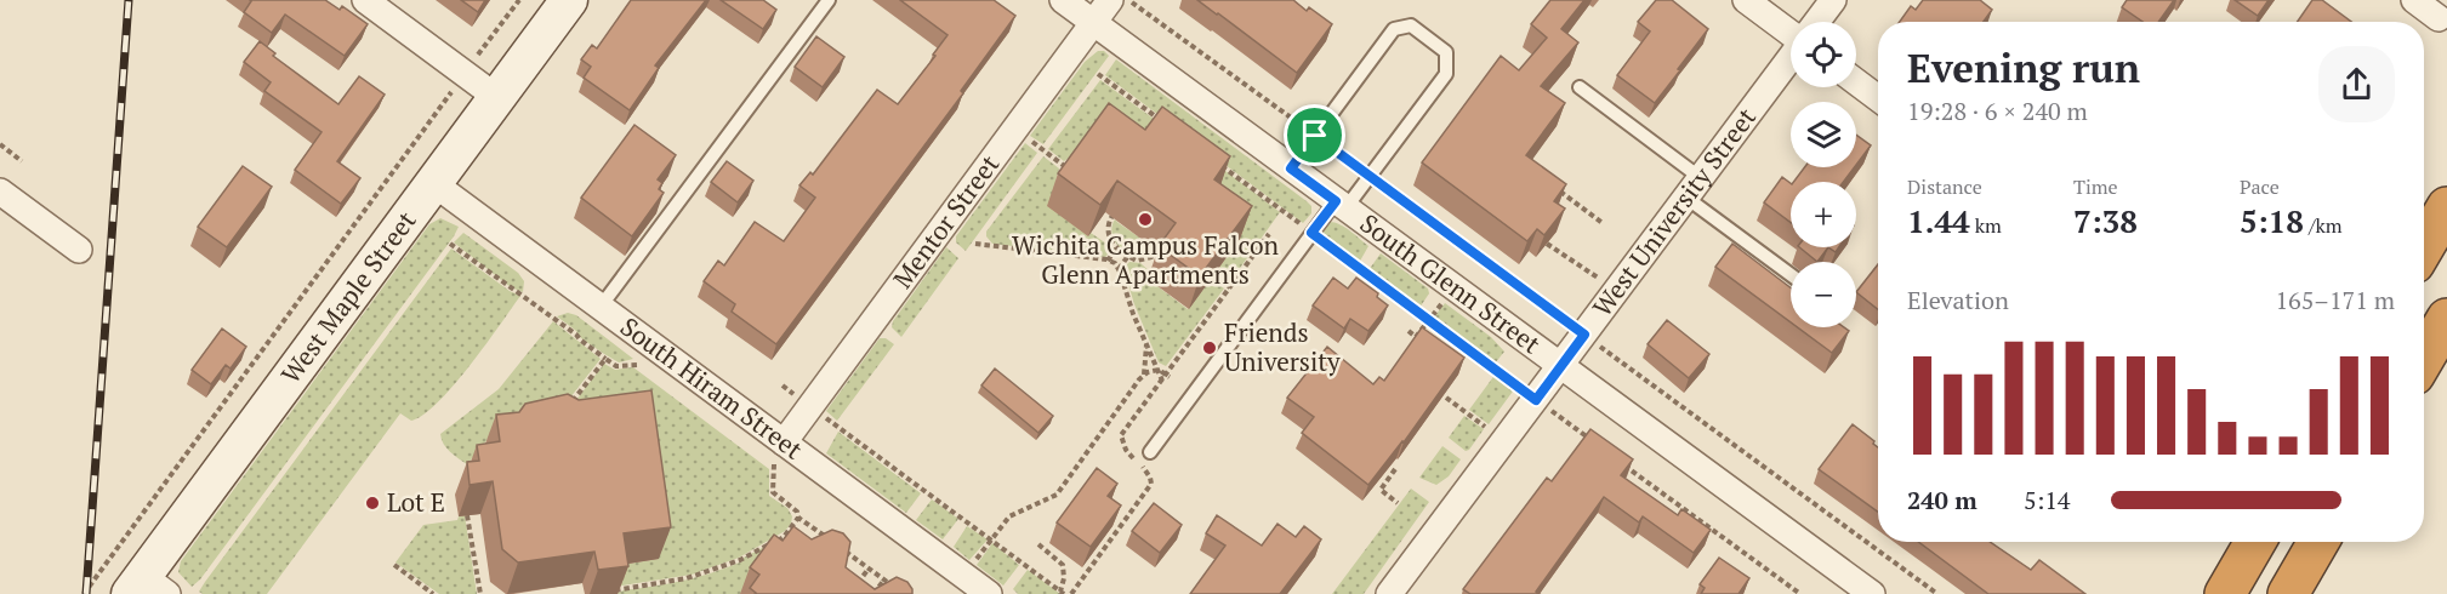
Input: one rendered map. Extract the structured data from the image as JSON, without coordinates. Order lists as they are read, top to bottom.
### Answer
{
  "streets": {
    "street": [
      "West University Street",
      "Mentor Street",
      "South Glenn Street",
      "West Maple Street",
      "South Hiram Street"
    ]
  },
  "crossings": [
    ["West University Street", "South Glenn Street"],
    ["Mentor Street", "South Glenn Street"],
    ["Mentor Street", "South Hiram Street"],
    ["West Maple Street", "South Hiram Street"]
  ],
  "places": ["Wichita Campus Falcon Glenn Apartments", "Friends University", "Lot E"],
  "page": {
    "map_buttons": ["+", "−"],
    "heading": ["Evening run", "19:28 · 6 × 240 m"],
    "stats": [
      ["Distance", "1.44 km"],
      ["Time", "7:38"],
      ["Pace", "5:18 /km"]
    ],
    "chart": ["Elevation", "165–171 m"],
    "list": [
      {
        "name": "240 m",
        "note": "5:14"
      }
    ]
  }
}
